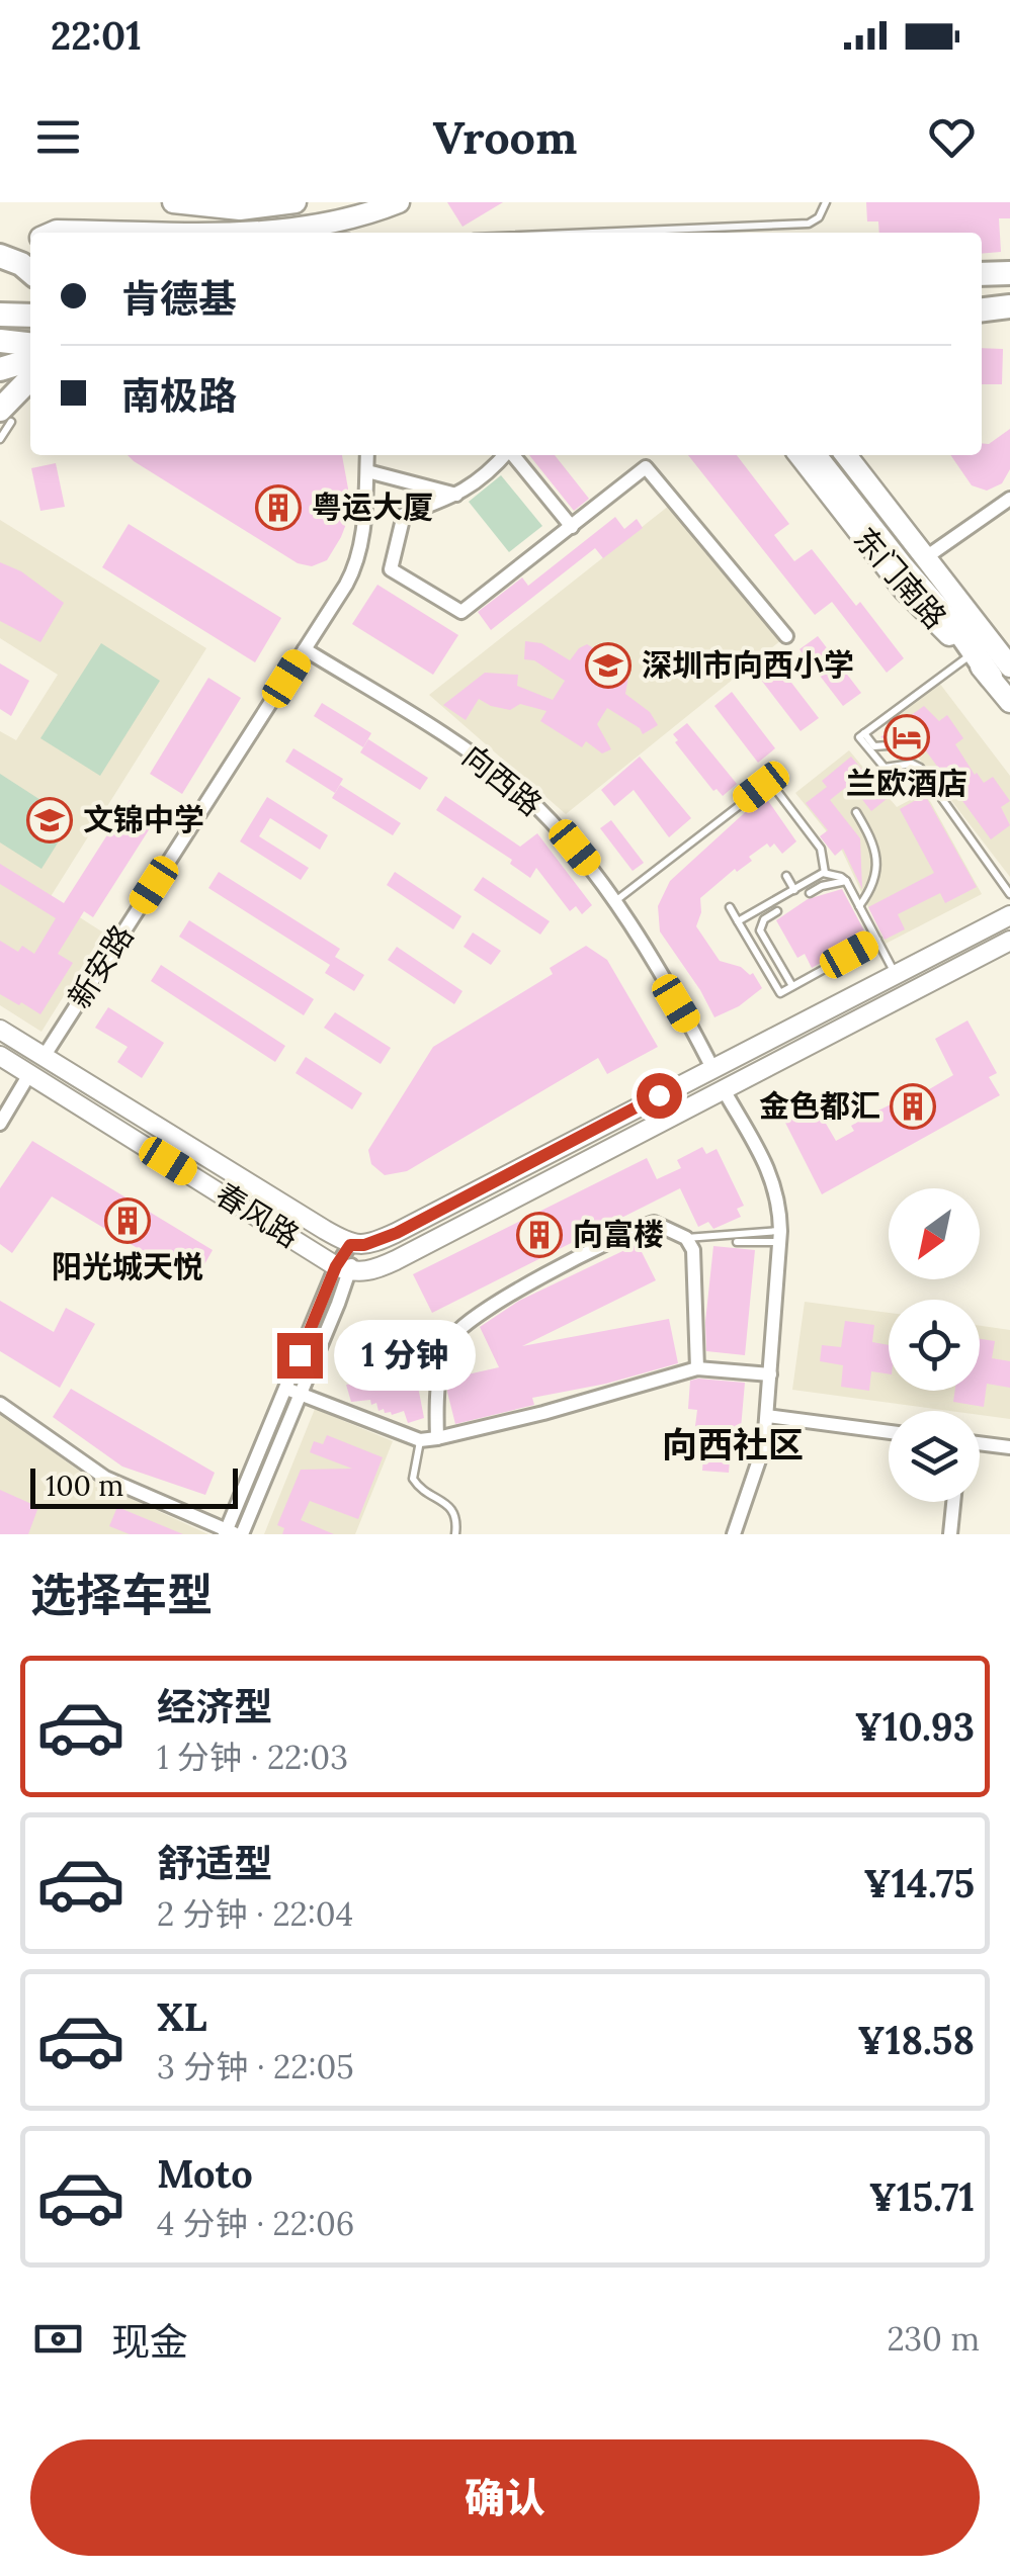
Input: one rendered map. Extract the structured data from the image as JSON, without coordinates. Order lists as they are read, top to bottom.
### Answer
{
  "streets": {
    "main road": ["东门南路"],
    "street": ["向西路", "新安路", "春风路"]
  },
  "crossings": [
    ["向西路", "新安路"],
    ["新安路", "春风路"]
  ],
  "districts": ["向西社区"],
  "places": {
    "building": [
      "粤运大厦",
      "金色都汇",
      "阳光城天悦",
      "向富楼"
    ],
    "school or university": ["深圳市向西小学", "文锦中学"],
    "hotel": ["兰欧酒店"]
  },
  "scale_bar": "100 m",
  "north": "bottom left",
  "page": {
    "status": "22:01",
    "header": "Vroom",
    "banner": ["肯德基", "南极路"],
    "bubble": "1 分钟",
    "scale": "100 m",
    "heading": "选择车型",
    "list": [
      {
        "name": "经济型",
        "note": "1 分钟 · 22:03",
        "value": "¥10.93"
      },
      {
        "name": "舒适型",
        "note": "2 分钟 · 22:04",
        "value": "¥14.75"
      },
      {
        "name": "XL",
        "note": "3 分钟 · 22:05",
        "value": "¥18.58"
      },
      {
        "name": "Moto",
        "note": "4 分钟 · 22:06",
        "value": "¥15.71"
      }
    ],
    "pay": ["现金", "230 m"],
    "buttons": "确认"
  }
}
